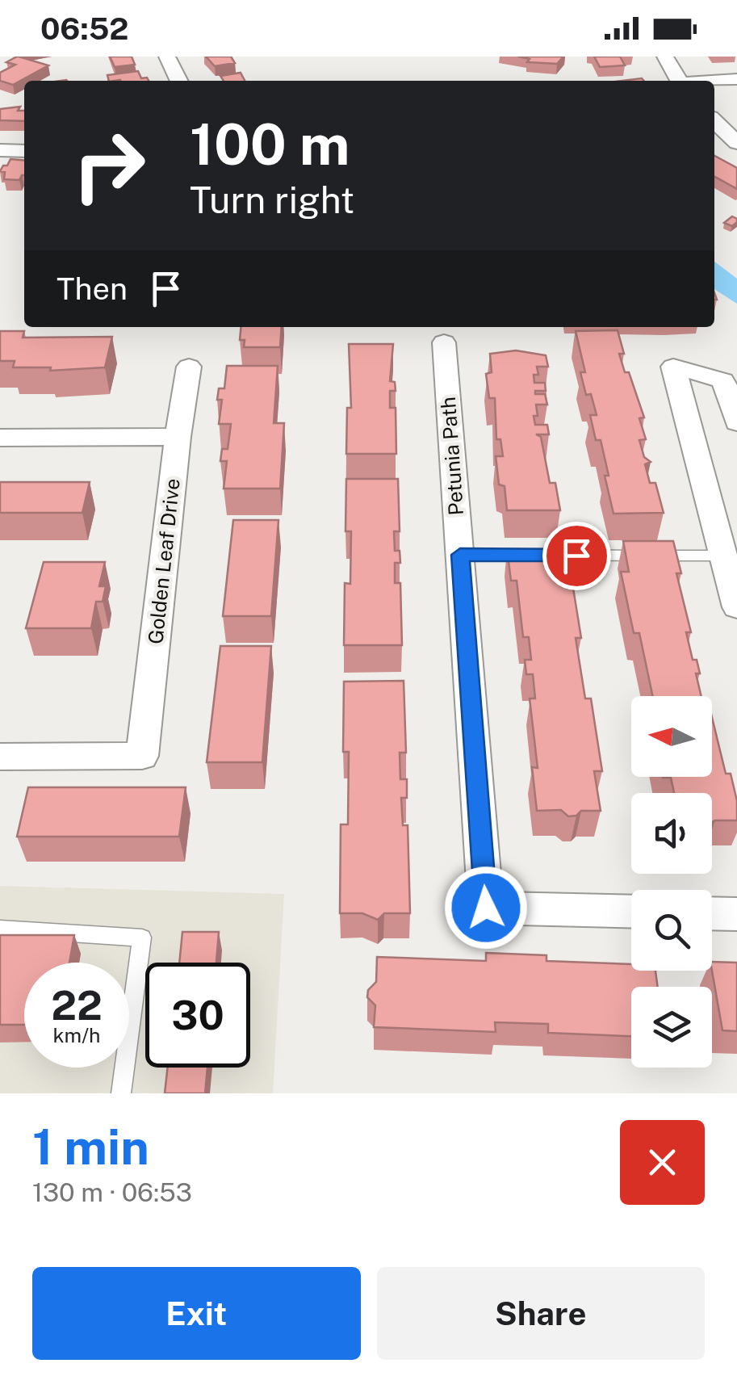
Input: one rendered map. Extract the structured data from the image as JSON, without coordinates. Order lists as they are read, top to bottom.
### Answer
{
  "streets": {
    "street": ["Petunia Path", "Golden Leaf Drive"]
  },
  "north": "left",
  "page": {
    "status": "06:52",
    "turn": ["100 m", "Turn right"],
    "then": "Then",
    "speed": "22 km/h",
    "limit": "30",
    "heading": ["1 min", "130 m · 06:53"],
    "buttons": ["Exit", "Share"]
  }
}
